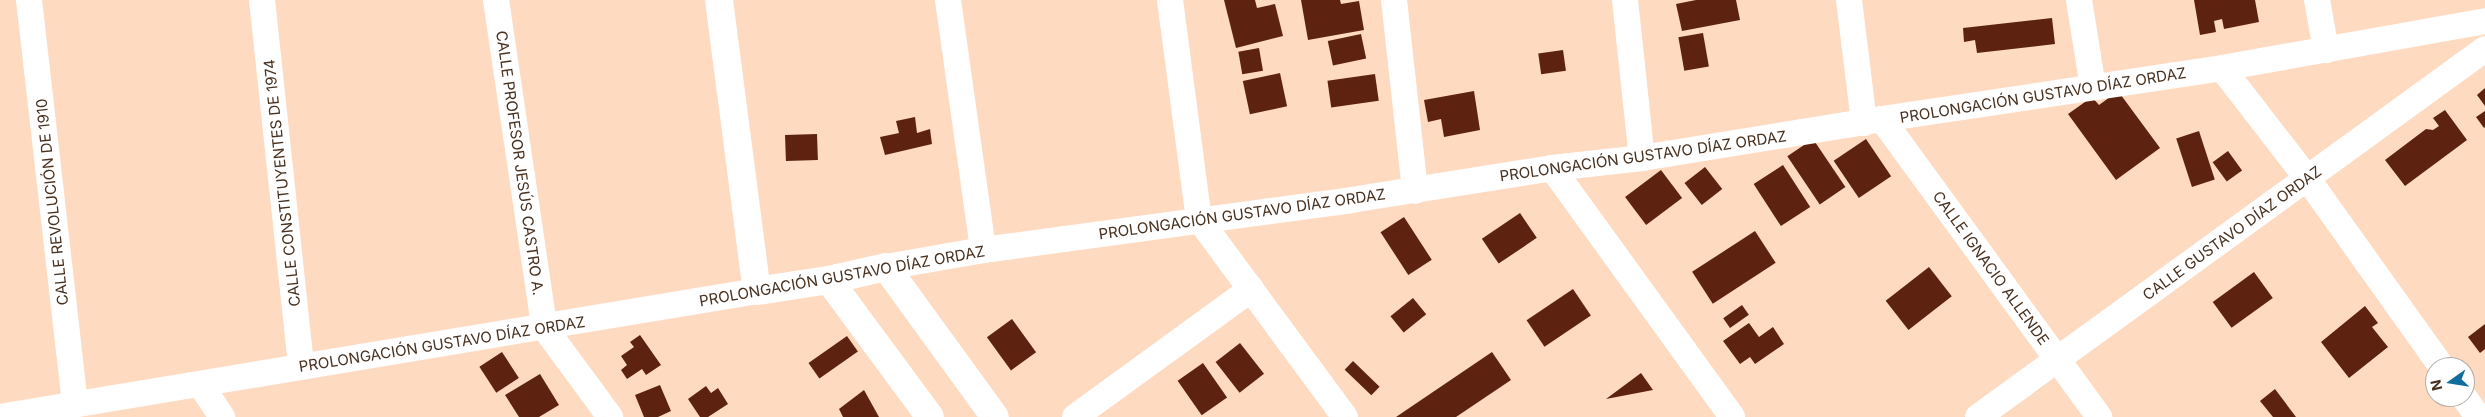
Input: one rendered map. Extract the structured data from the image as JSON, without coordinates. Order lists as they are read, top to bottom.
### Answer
{
  "streets": {
    "street": [
      "PROLONGACIÓN GUSTAVO DÍAZ ORDAZ",
      "CALLE PROFESOR JESÚS CASTRO A.",
      "CALLE CONSTITUYENTES DE 1974",
      "CALLE REVOLUCIÓN DE 1910",
      "CALLE GUSTAVO DÍAZ ORDAZ",
      "CALLE IGNACIO ALLENDE"
    ]
  },
  "crossings": [
    ["PROLONGACIÓN GUSTAVO DÍAZ ORDAZ", "CALLE PROFESOR JESÚS CASTRO A."],
    ["PROLONGACIÓN GUSTAVO DÍAZ ORDAZ", "CALLE CONSTITUYENTES DE 1974"],
    ["PROLONGACIÓN GUSTAVO DÍAZ ORDAZ", "CALLE REVOLUCIÓN DE 1910"],
    ["PROLONGACIÓN GUSTAVO DÍAZ ORDAZ", "CALLE IGNACIO ALLENDE"],
    ["CALLE GUSTAVO DÍAZ ORDAZ", "CALLE IGNACIO ALLENDE"]
  ],
  "north": "left"
}
